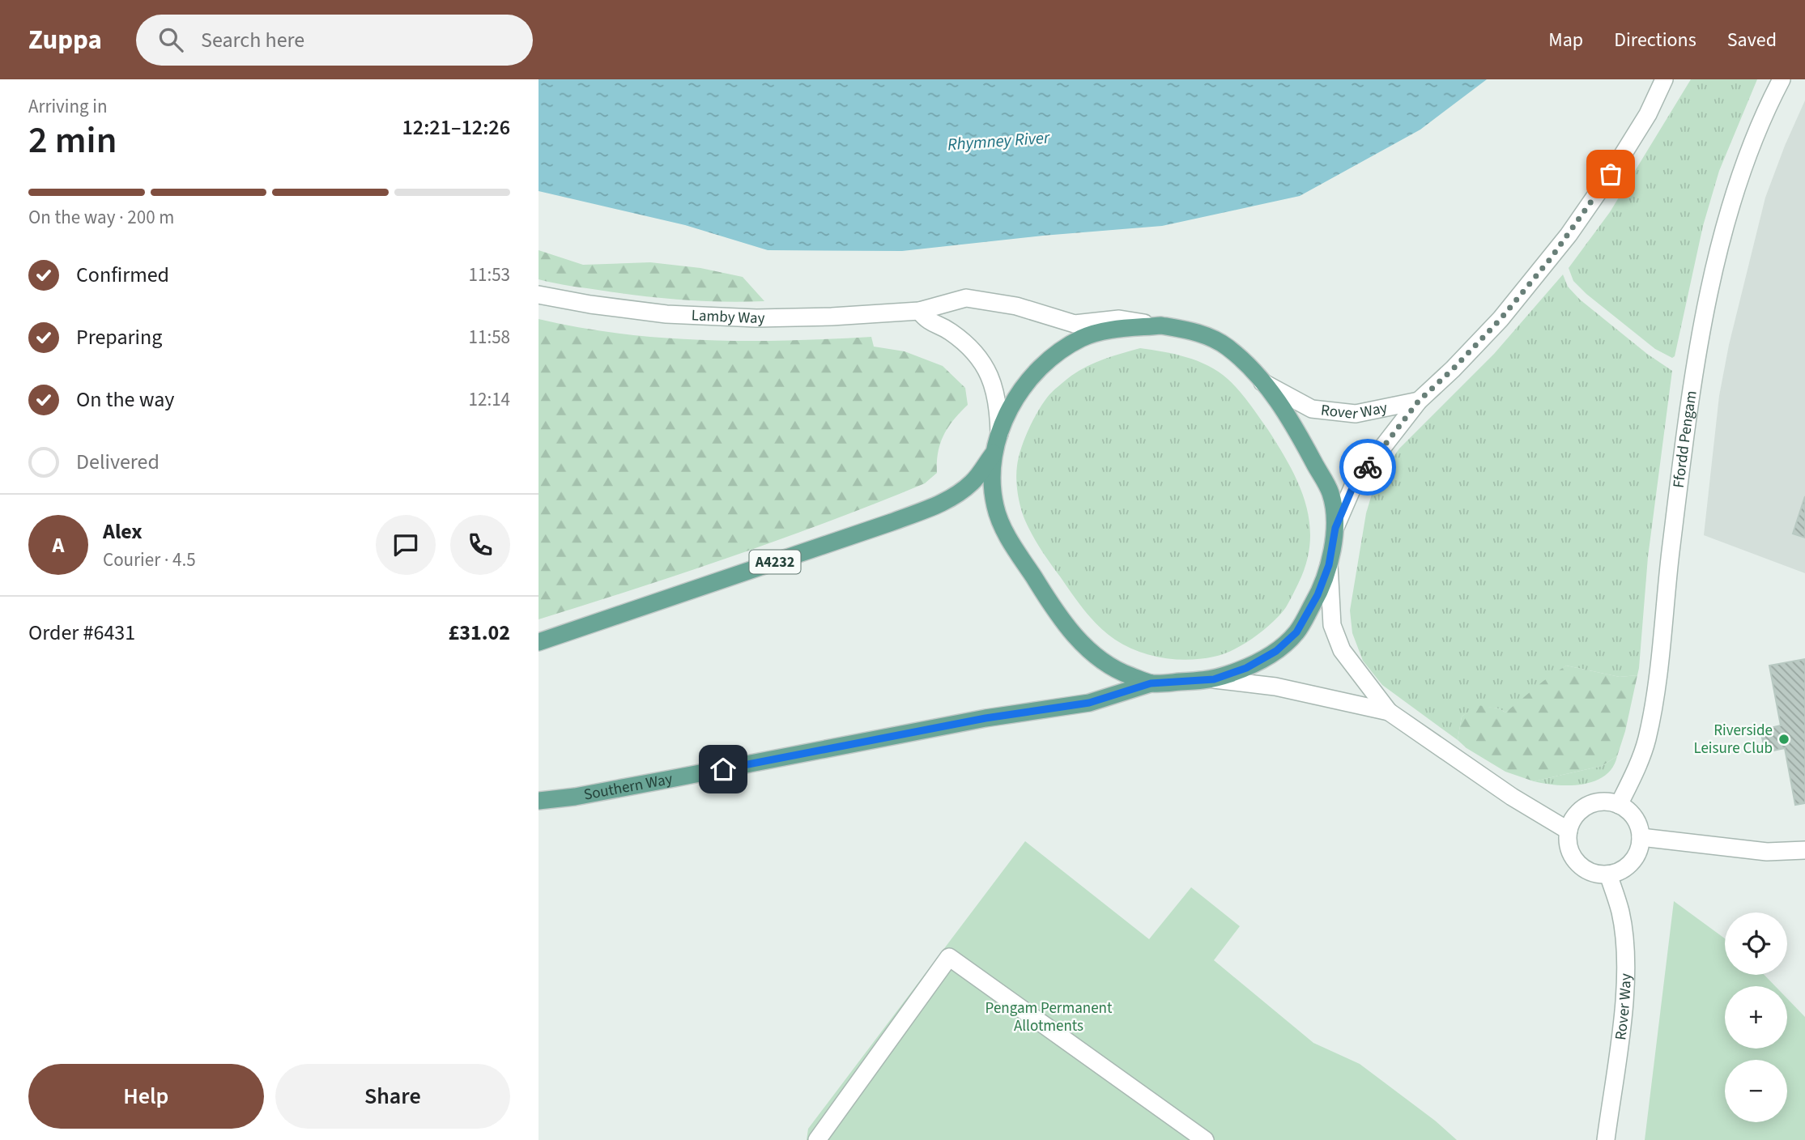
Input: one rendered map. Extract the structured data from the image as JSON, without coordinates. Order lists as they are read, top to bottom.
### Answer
{
  "streets": {
    "main road": ["A4232", "Southern Way"],
    "street": ["Lamby Way", "Rover Way", "Ffordd Pengam"]
  },
  "crossings": [
    ["Rover Way", "Ffordd Pengam"]
  ],
  "water": ["Rhymney River"],
  "parks": ["Pengam Permanent Allotments"],
  "places": ["Riverside Leisure Club"],
  "page": {
    "header": "Zuppa",
    "search": "Search here",
    "nav": ["Map", "Directions", "Saved"],
    "heading": ["2 min", "Arriving in", "12:21–12:26"],
    "panel": [
      "Alex",
      "Courier · 4.5",
      "Order #6431",
      "£31.02"
    ],
    "bar": "On the way · 200 m",
    "list": [
      ["Confirmed", "11:53"],
      ["Preparing", "11:58"],
      ["On the way", "12:14"],
      "Delivered"
    ],
    "round": "A",
    "map_buttons": ["+", "−"],
    "buttons": ["Help", "Share"]
  }
}
